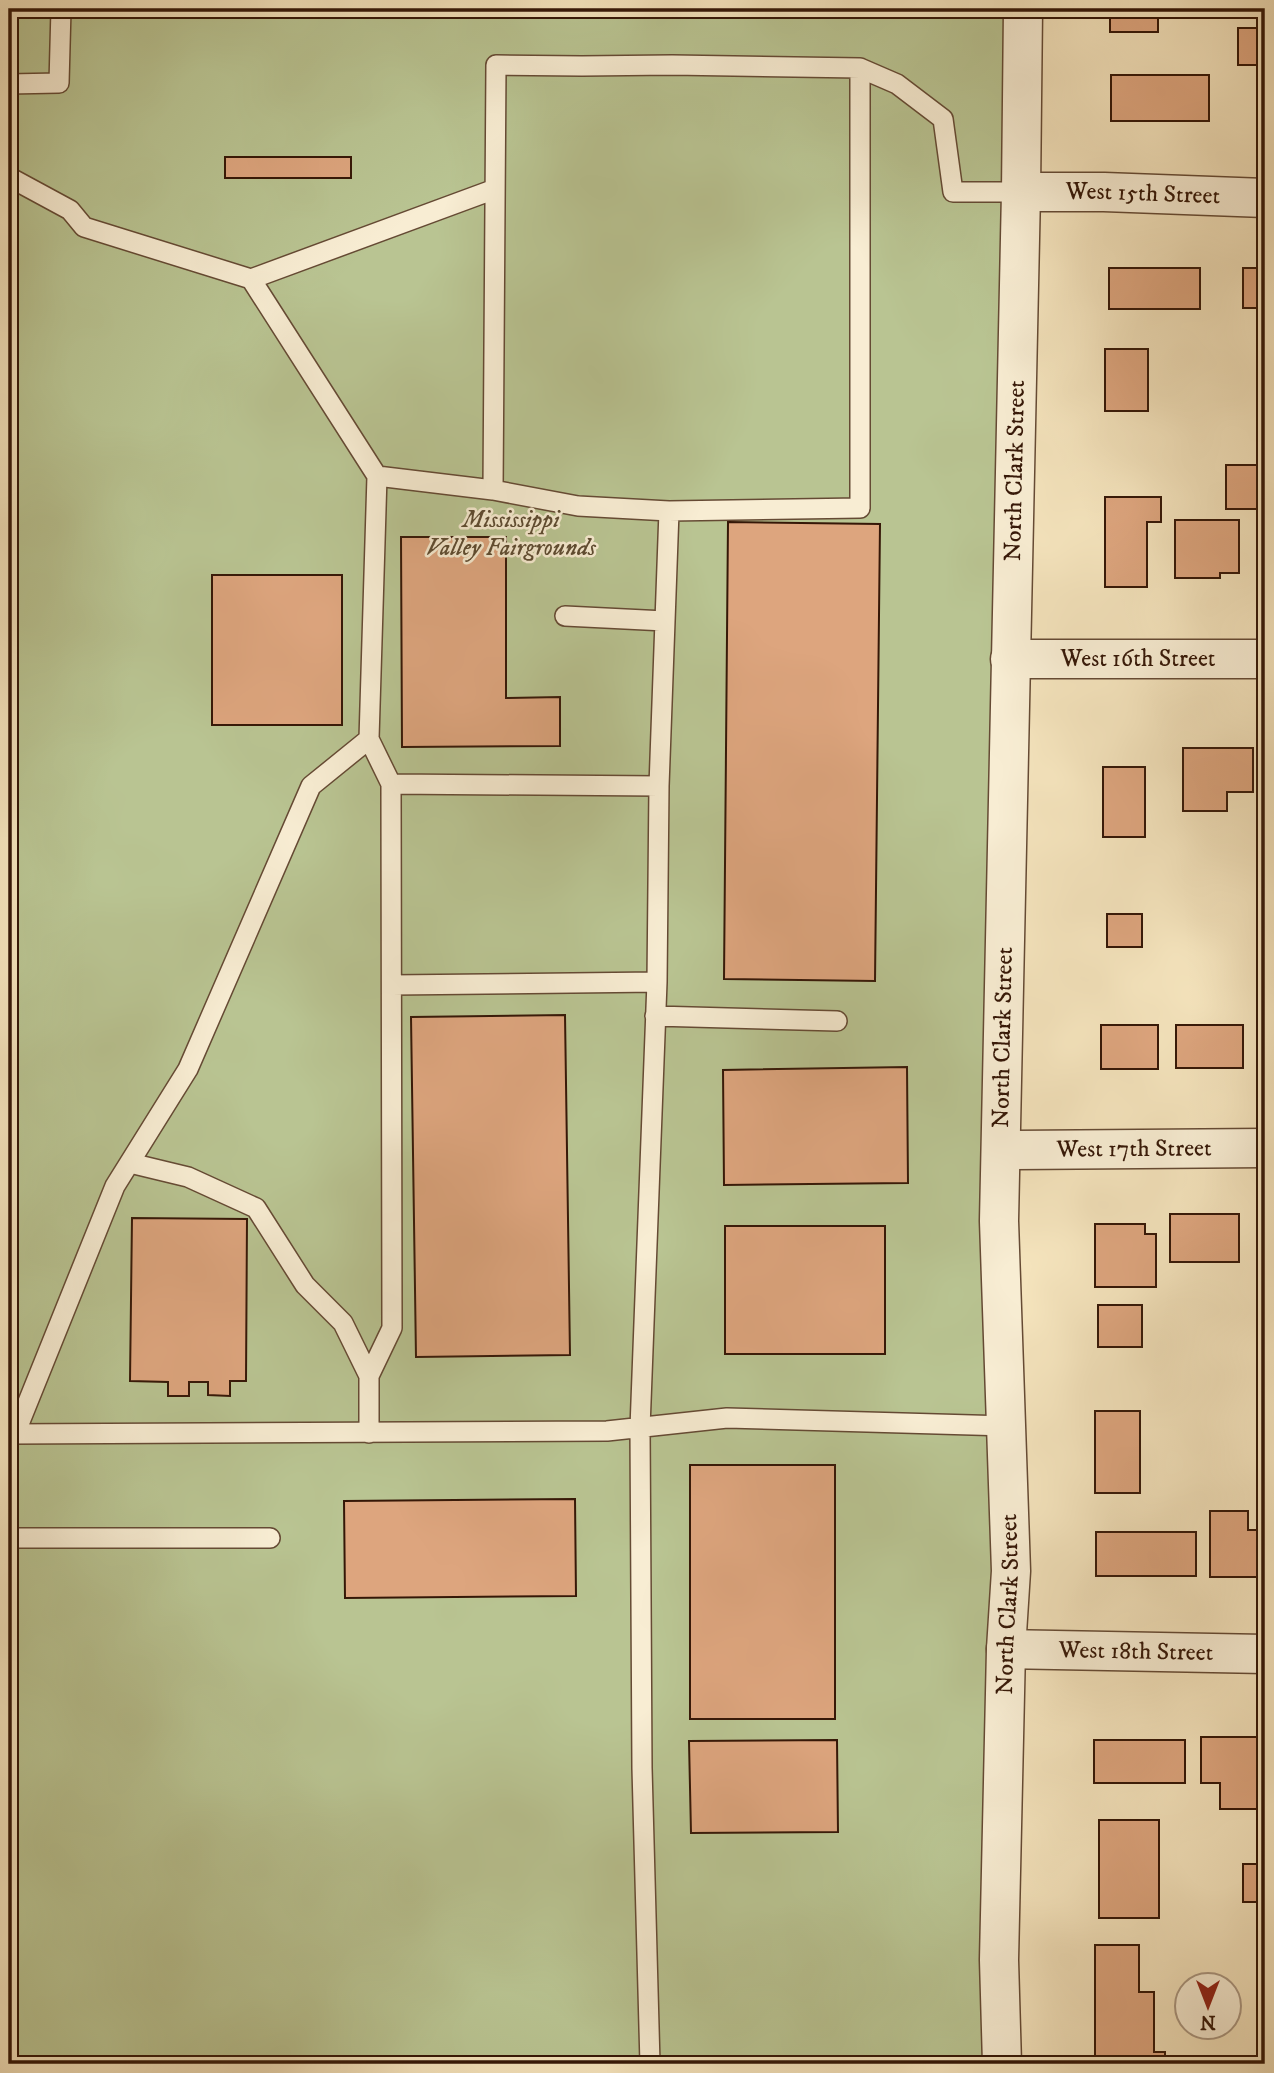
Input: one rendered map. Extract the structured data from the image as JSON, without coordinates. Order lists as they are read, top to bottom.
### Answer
{
  "streets": {
    "street": [
      "West 15th Street",
      "North Clark Street",
      "West 16th Street",
      "West 17th Street",
      "West 18th Street"
    ]
  },
  "crossings": [
    ["West 15th Street", "North Clark Street"],
    ["North Clark Street", "West 16th Street"],
    ["North Clark Street", "West 17th Street"],
    ["North Clark Street", "West 18th Street"]
  ],
  "parks": ["Mississippi Valley Fairgrounds"],
  "north": "bottom"
}
